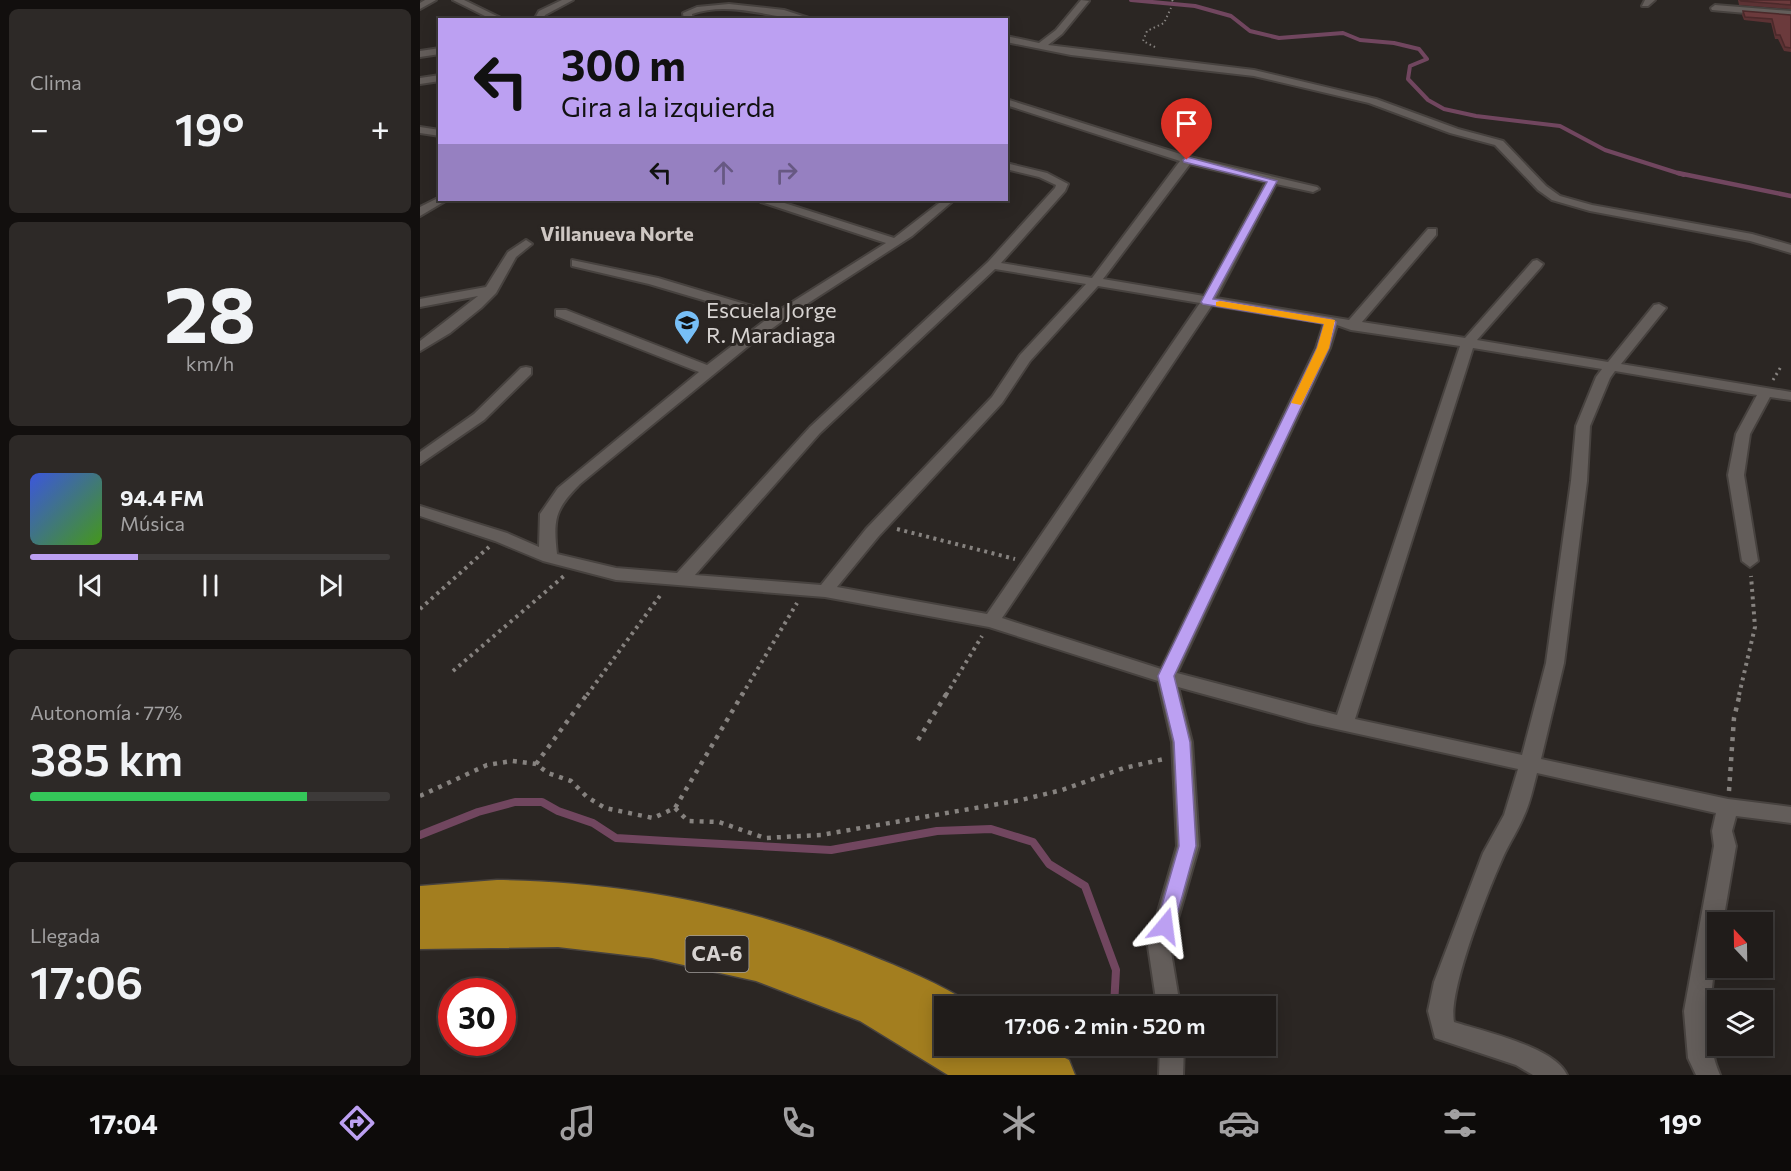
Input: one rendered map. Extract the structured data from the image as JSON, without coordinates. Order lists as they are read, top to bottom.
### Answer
{
  "streets": {
    "highway": ["CA-6"]
  },
  "districts": ["Villanueva Norte"],
  "places": {
    "school or university": ["Escuela Jorge R. Maradiaga"]
  },
  "north": "top",
  "page": {
    "tile": [
      "Clima",
      ["28", "km/h"],
      ["Autonomía · 77%", "385 km"],
      ["Llegada", "17:06"]
    ],
    "turn": ["300 m", "Gira a la izquierda"],
    "heat": ["−", "19°", "+"],
    "song": ["94.4 FM", "Música"],
    "limit": "30",
    "trip": "17:06 · 2 min · 520 m",
    "tabs": ["17:04", "19°"]
  }
}
